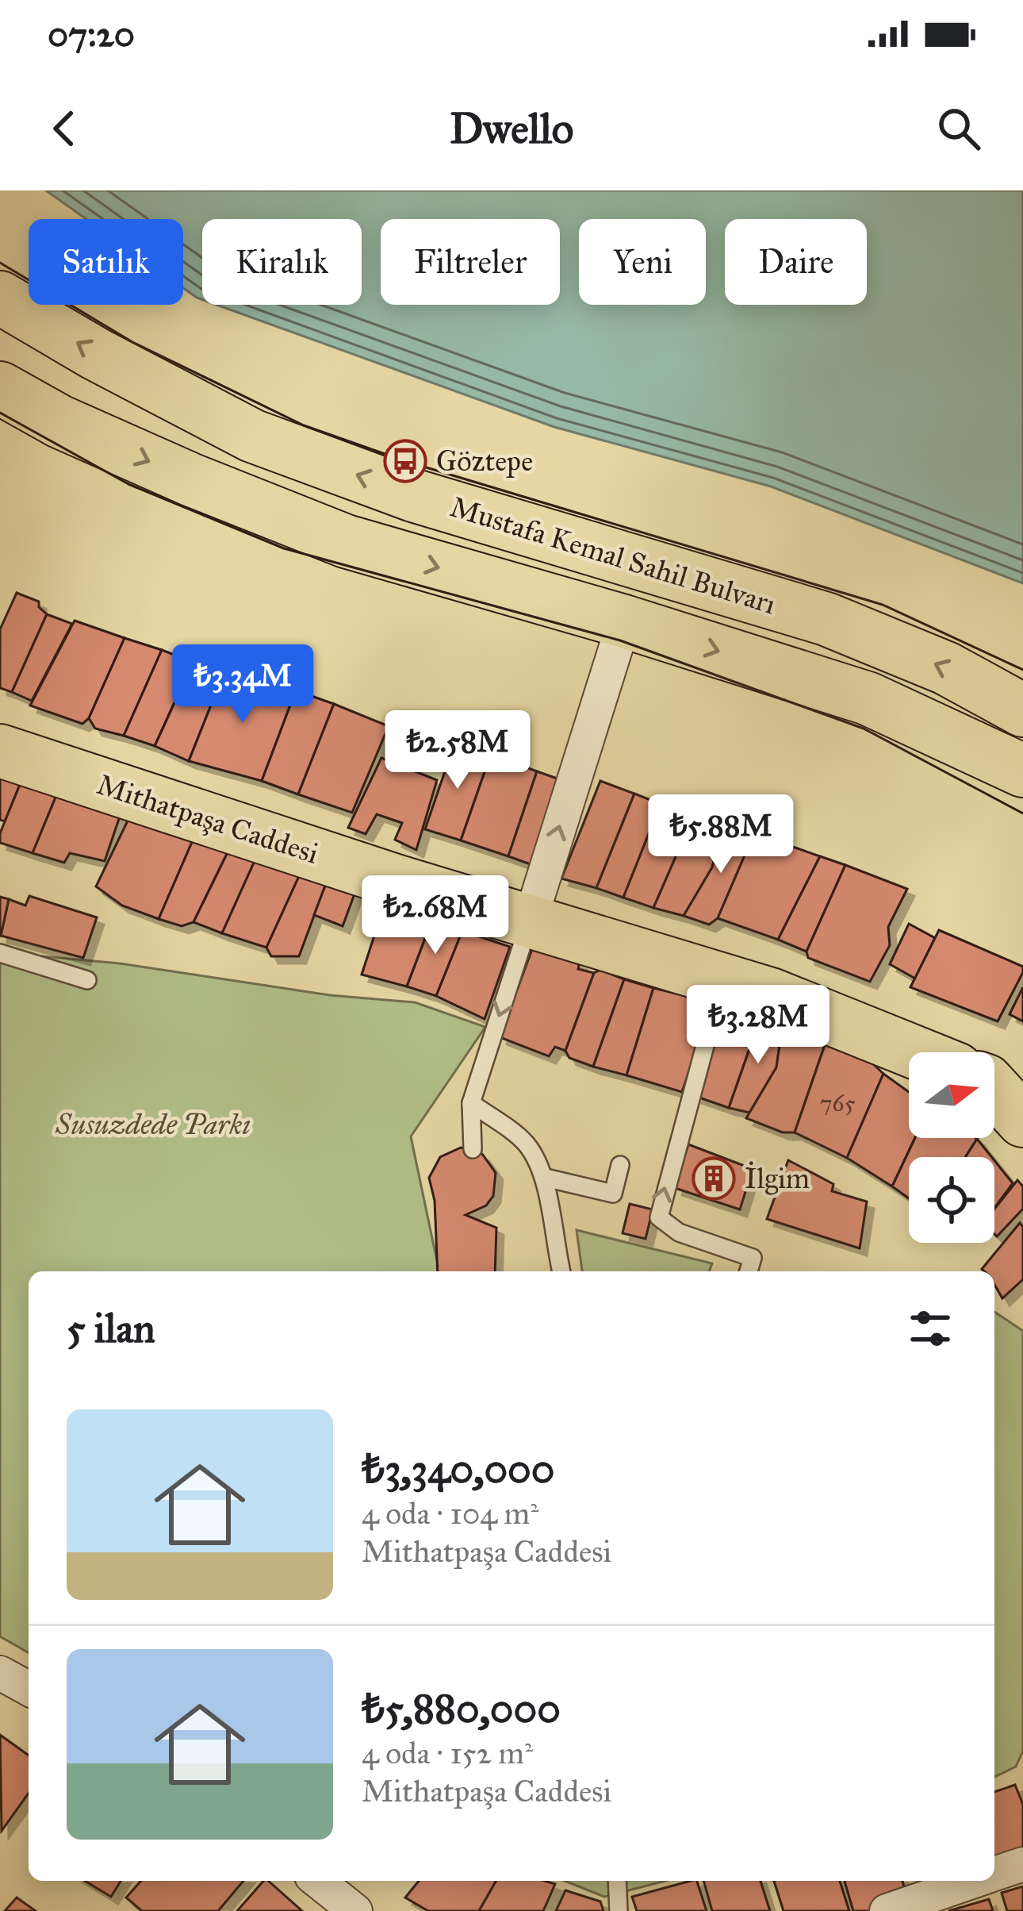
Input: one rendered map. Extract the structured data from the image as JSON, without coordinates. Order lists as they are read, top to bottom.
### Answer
{
  "streets": {
    "main road": ["Mustafa Kemal Sahil Bulvarı", "Mithatpaşa Caddesi"]
  },
  "parks": ["Susuzdede Parkı"],
  "places": {
    "bus stop": ["Göztepe"],
    "building": ["İlgim"]
  },
  "house_numbers": ["765"],
  "north": "right",
  "page": {
    "status": "07:20",
    "header": "Dwello",
    "chip": [
      "Satılık",
      "Kiralık",
      "Filtreler",
      "Yeni",
      "Daire"
    ],
    "price": [
      "₺3.34M",
      "₺2.58M",
      "₺5.88M",
      "₺2.68M",
      "₺3.28M"
    ],
    "heading": "5 ilan",
    "list": [
      {
        "name": "₺3,340,000",
        "note": "4 oda · 104 m² · Mithatpaşa Caddesi"
      },
      {
        "name": "₺5,880,000",
        "note": "4 oda · 152 m² · Mithatpaşa Caddesi"
      }
    ]
  }
}
